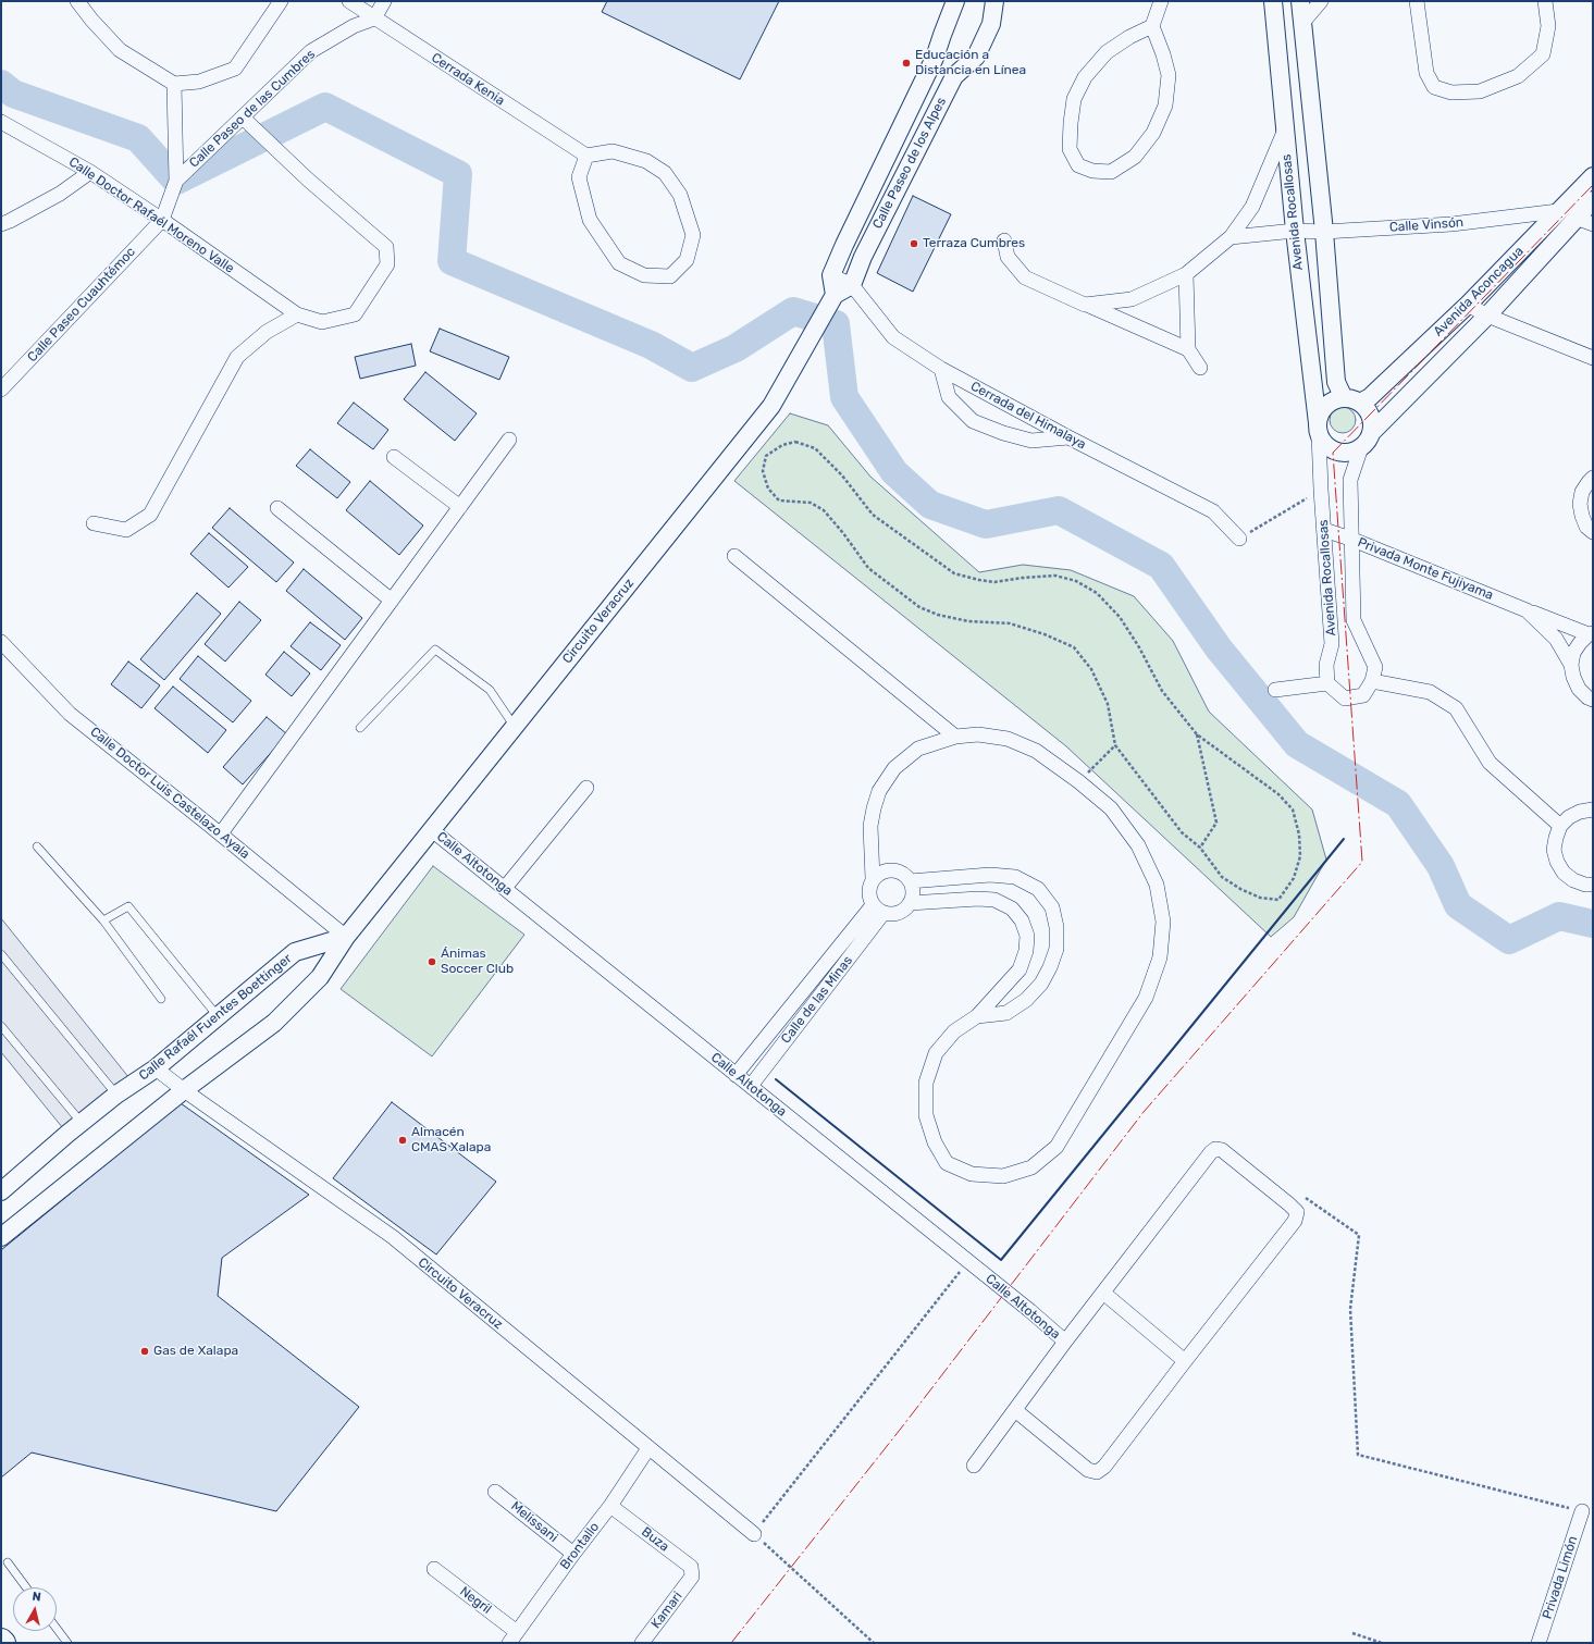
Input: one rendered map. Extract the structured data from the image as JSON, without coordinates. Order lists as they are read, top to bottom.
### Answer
{
  "streets": {
    "street": [
      "Cerrada Kenia",
      "Calle Paseo de las Cumbres",
      "Calle Paseo de los Alpes",
      "Avenida Rocallosas",
      "Calle Doctor Rafaél Moreno Valle",
      "Calle Vinsón",
      "Avenida Aconcagua",
      "Calle Paseo Cuauhtémoc",
      "Cerrada del Himalaya",
      "Privada Monte Fujiyama",
      "Circuito Veracruz",
      "Calle Doctor Luis Castelazo Ayala",
      "Calle Altotonga",
      "Calle de las Minas",
      "Calle Rafaél Fuentes Boettinger",
      "Melissani",
      "Buza",
      "Brontallo",
      "Privada Limón",
      "Negril",
      "Kamari"
    ]
  },
  "crossings": [
    ["Cerrada Kenia", "Calle Paseo de las Cumbres"],
    ["Calle Paseo de las Cumbres", "Calle Doctor Rafaél Moreno Valle"],
    ["Calle Paseo de las Cumbres", "Calle Paseo Cuauhtémoc"],
    ["Calle Paseo de los Alpes", "Cerrada del Himalaya"],
    ["Avenida Rocallosas", "Calle Vinsón"],
    ["Avenida Rocallosas", "Avenida Aconcagua"],
    ["Avenida Rocallosas", "Privada Monte Fujiyama"],
    ["Calle Doctor Rafaél Moreno Valle", "Calle Paseo Cuauhtémoc"],
    ["Calle Vinsón", "Avenida Aconcagua"],
    ["Circuito Veracruz", "Calle Doctor Luis Castelazo Ayala"],
    ["Circuito Veracruz", "Calle Altotonga"],
    ["Circuito Veracruz", "Calle Rafaél Fuentes Boettinger"],
    ["Circuito Veracruz", "Brontallo"],
    ["Calle Doctor Luis Castelazo Ayala", "Calle Rafaél Fuentes Boettinger"],
    ["Calle Altotonga", "Calle de las Minas"],
    ["Melissani", "Brontallo"],
    ["Buza", "Brontallo"],
    ["Buza", "Kamari"],
    ["Brontallo", "Negril"]
  ],
  "places": [
    "Educación a Distancia en Línea",
    "Terraza Cumbres",
    "Ánimas Soccer Club",
    "Almacén CMAS Xalapa",
    "Gas de Xalapa"
  ],
  "north": "top"
}
